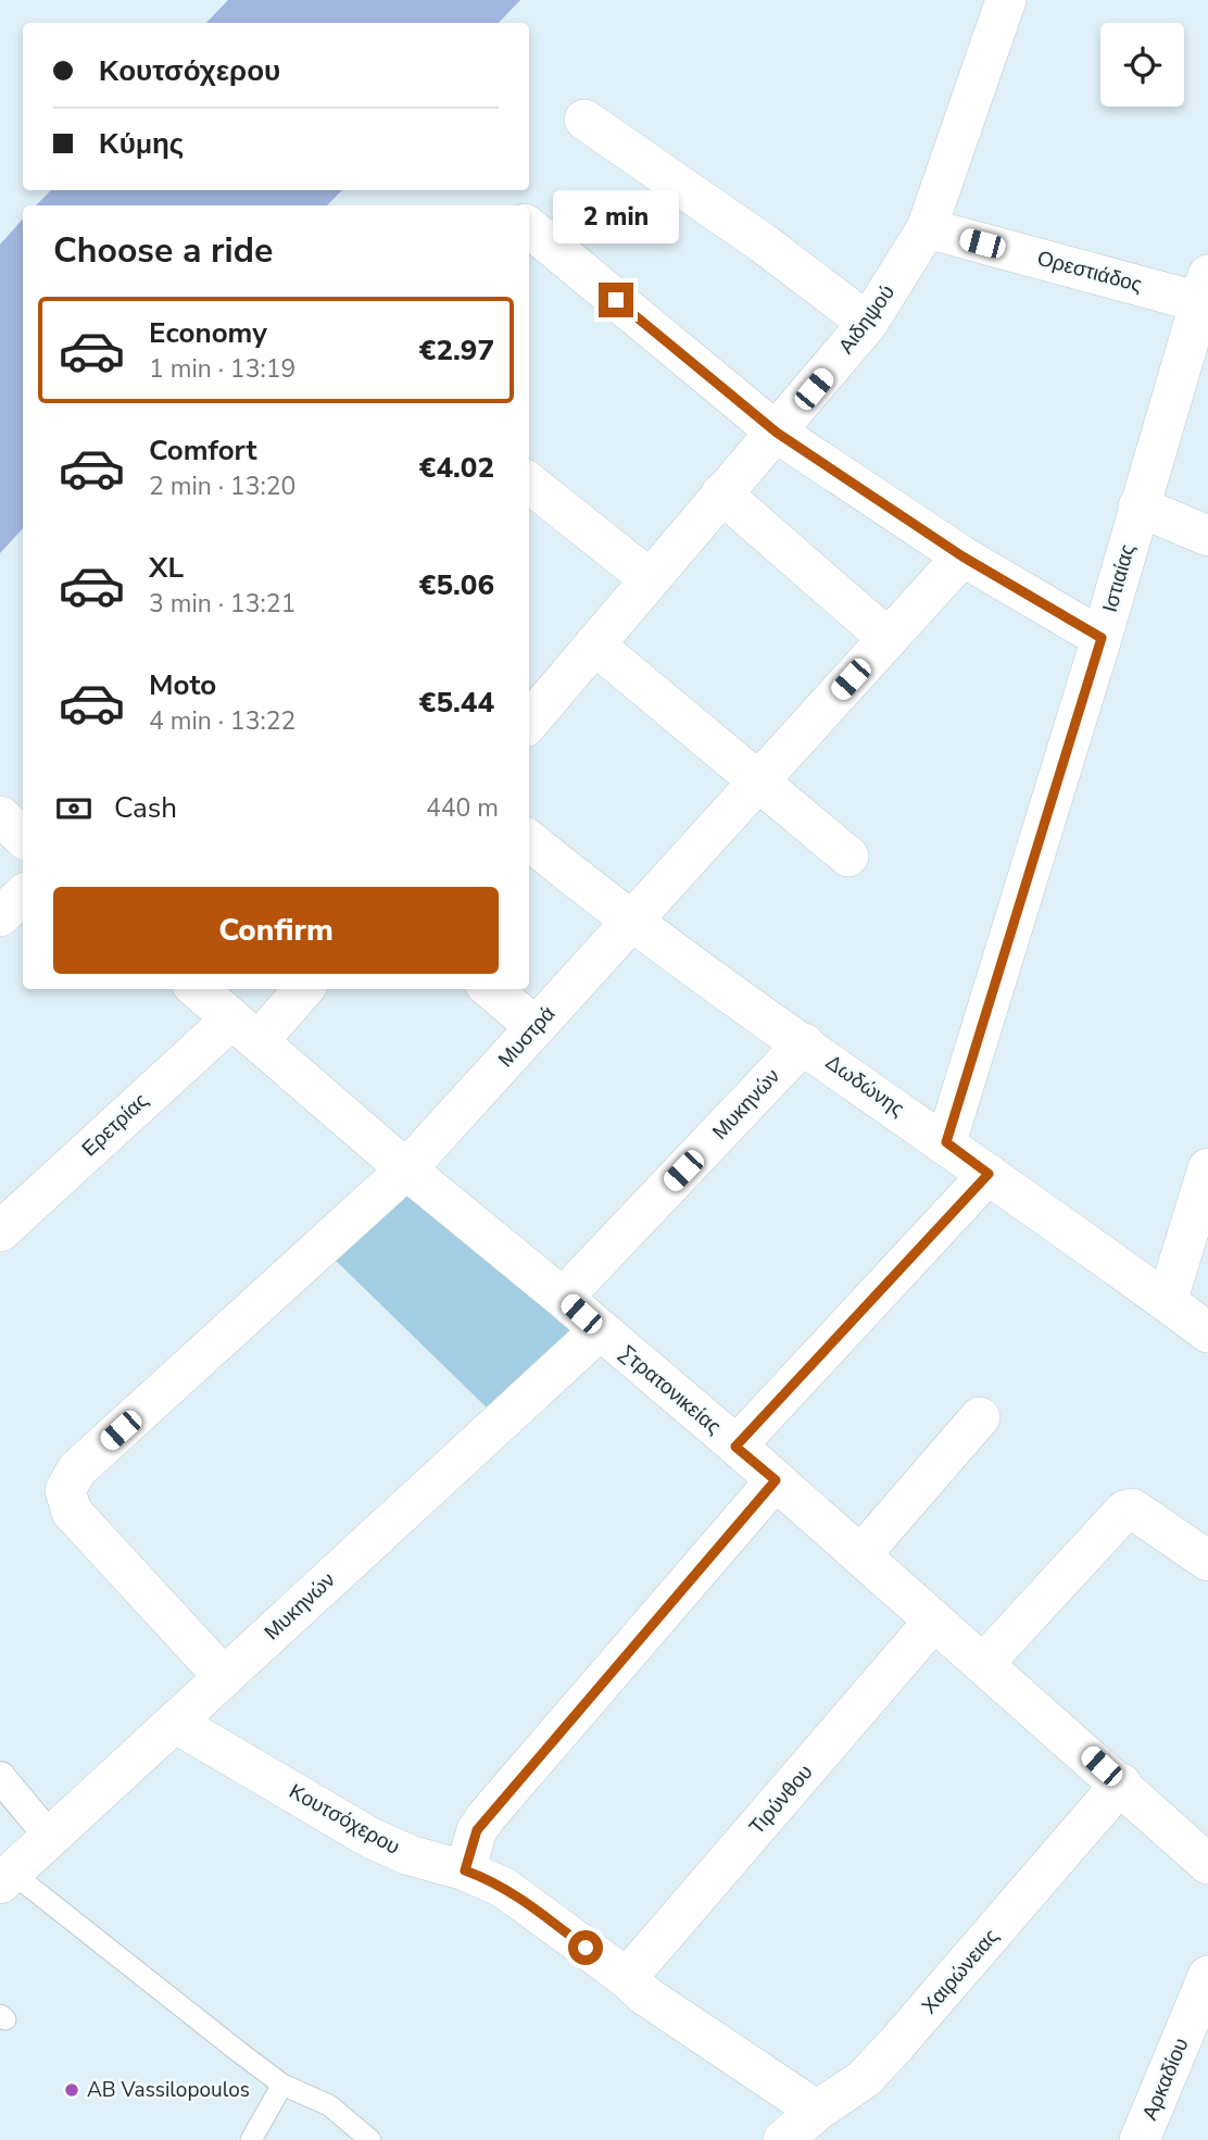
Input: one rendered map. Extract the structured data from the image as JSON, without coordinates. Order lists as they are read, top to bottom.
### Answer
{
  "streets": {
    "street": [
      "Ορεστιάδος",
      "Αιδηψού",
      "Ιστιαίας",
      "Μυστρά",
      "Δωδώνης",
      "Μυκηνών",
      "Ερετρίας",
      "Στρατονικείας",
      "Τιρύνθου",
      "Κουτσόχερου",
      "Χαιρώνειας",
      "Αρκαδίου"
    ]
  },
  "crossings": [
    ["Ορεστιάδος", "Αιδηψού"],
    ["Ορεστιάδος", "Ιστιαίας"],
    ["Ιστιαίας", "Δωδώνης"],
    ["Μυστρά", "Δωδώνης"],
    ["Μυστρά", "Μυκηνών"],
    ["Μυστρά", "Στρατονικείας"],
    ["Δωδώνης", "Μυκηνών"],
    ["Μυκηνών", "Στρατονικείας"],
    ["Μυκηνών", "Κουτσόχερου"],
    ["Ερετρίας", "Στρατονικείας"],
    ["Στρατονικείας", "Τιρύνθου"],
    ["Στρατονικείας", "Χαιρώνειας"],
    ["Τιρύνθου", "Κουτσόχερου"],
    ["Κουτσόχερου", "Χαιρώνειας"]
  ],
  "places": ["AB Vassilopoulos"],
  "page": {
    "banner": ["Κουτσόχερου", "Κύμης"],
    "bubble": "2 min",
    "heading": "Choose a ride",
    "list": [
      {
        "name": "Economy",
        "note": "1 min · 13:19",
        "value": "€2.97"
      },
      {
        "name": "Comfort",
        "note": "2 min · 13:20",
        "value": "€4.02"
      },
      {
        "name": "XL",
        "note": "3 min · 13:21",
        "value": "€5.06"
      },
      {
        "name": "Moto",
        "note": "4 min · 13:22",
        "value": "€5.44"
      }
    ],
    "pay": ["Cash", "440 m"],
    "buttons": "Confirm"
  }
}
